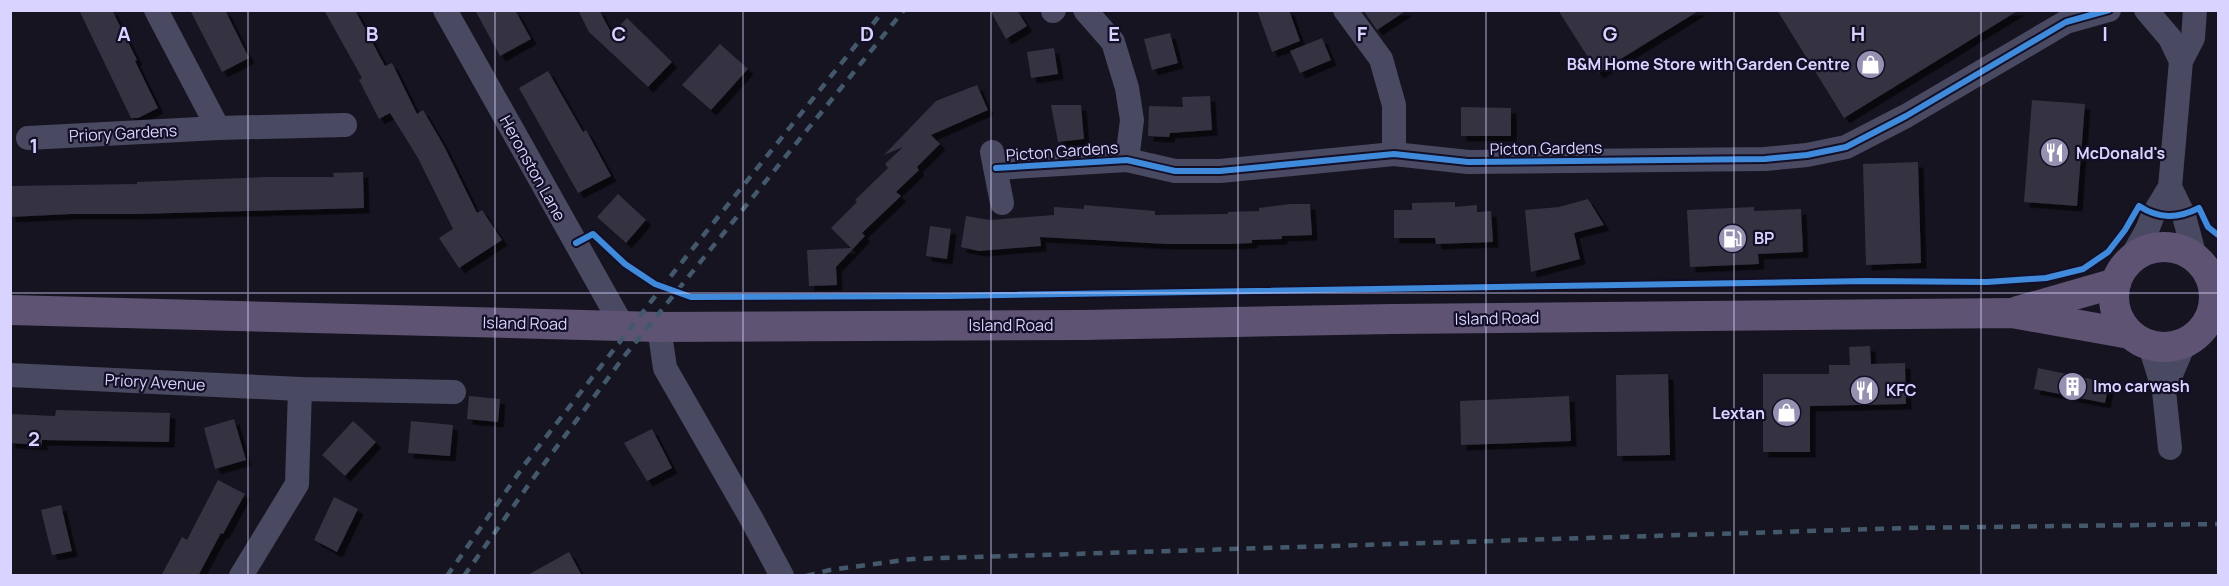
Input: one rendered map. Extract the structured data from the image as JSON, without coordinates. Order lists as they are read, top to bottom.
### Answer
{
  "streets": {
    "main road": ["Island Road"],
    "street": [
      "Priory Gardens",
      "Picton Gardens",
      "Heronston Lane",
      "Priory Avenue"
    ]
  },
  "crossings": [
    ["Heronston Lane", "Island Road"]
  ],
  "places": {
    "shop": ["B&M Home Store with Garden Centre", "Lextan"],
    "restaurant": ["McDonald's", "KFC"],
    "fuel station": ["BP"],
    "building": ["Imo carwash"]
  },
  "grid": {
    "columns": [
      "A",
      "B",
      "C",
      "D",
      "E",
      "F",
      "G",
      "H",
      "I"
    ],
    "rows": ["1", "2"]
  }
}
